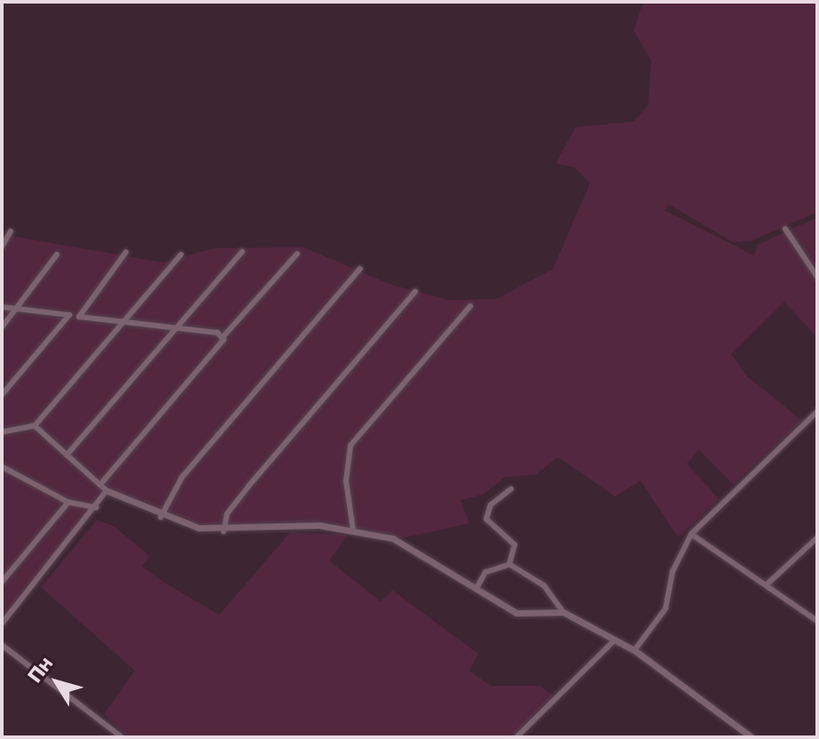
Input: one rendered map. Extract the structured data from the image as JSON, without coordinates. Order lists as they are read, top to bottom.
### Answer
{
  "north": "top left"
}
